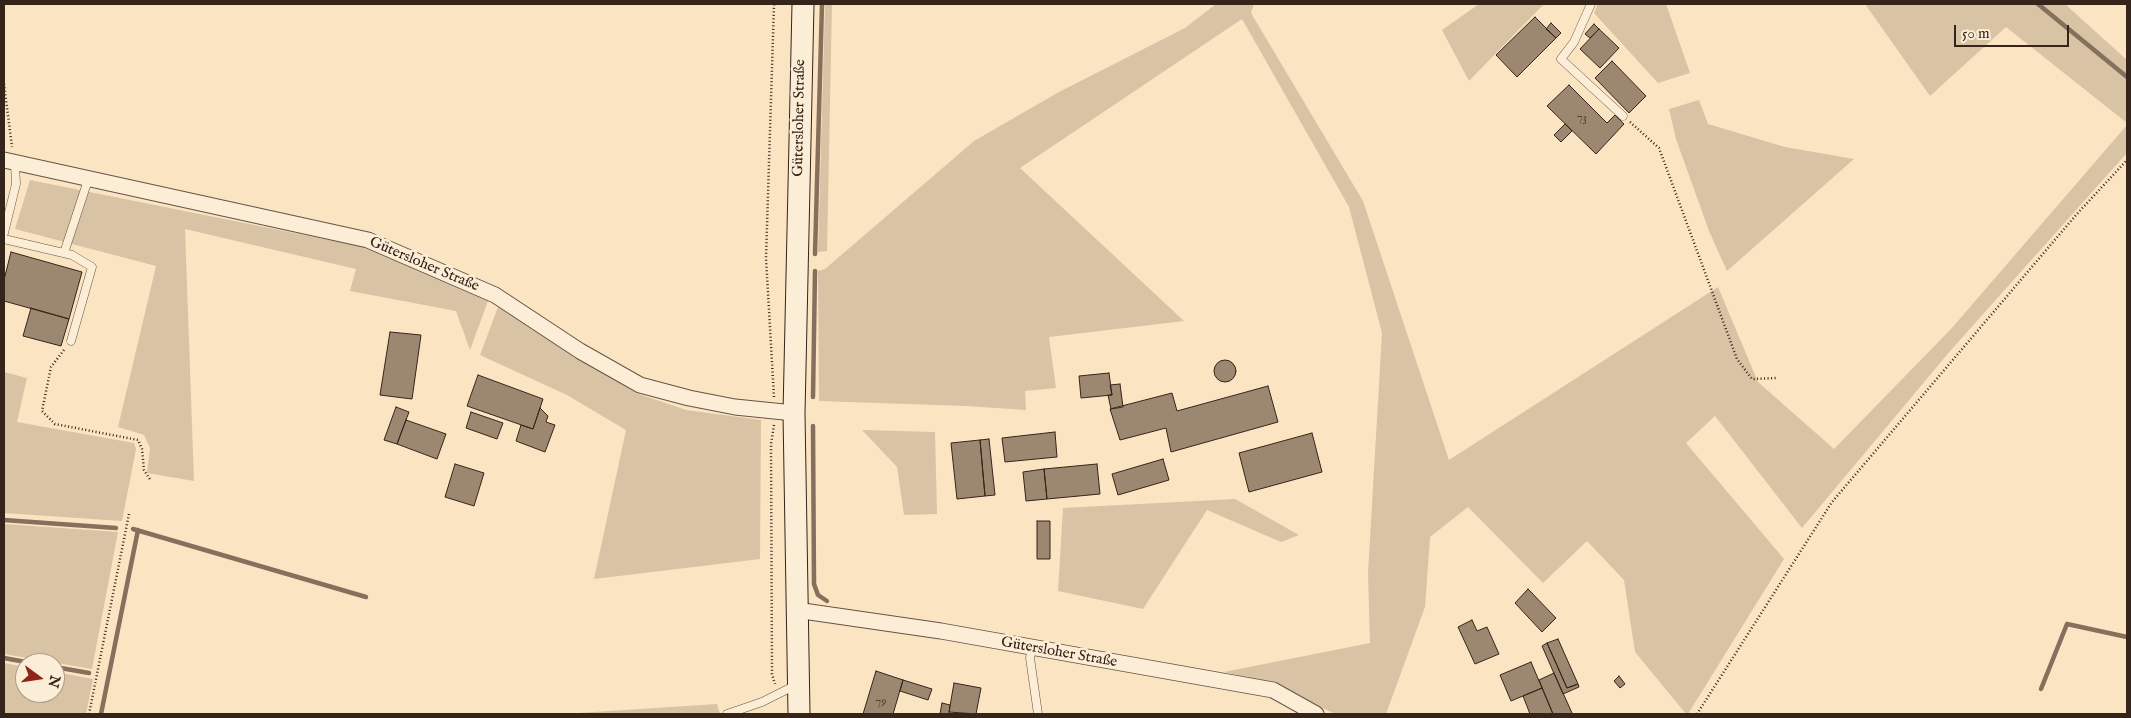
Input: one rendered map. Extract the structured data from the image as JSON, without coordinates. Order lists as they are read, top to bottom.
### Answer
{
  "streets": {
    "main road": ["Gütersloher Straße"]
  },
  "house_numbers": ["73", "79"],
  "scale_bar": "50 m",
  "north": "right"
}
